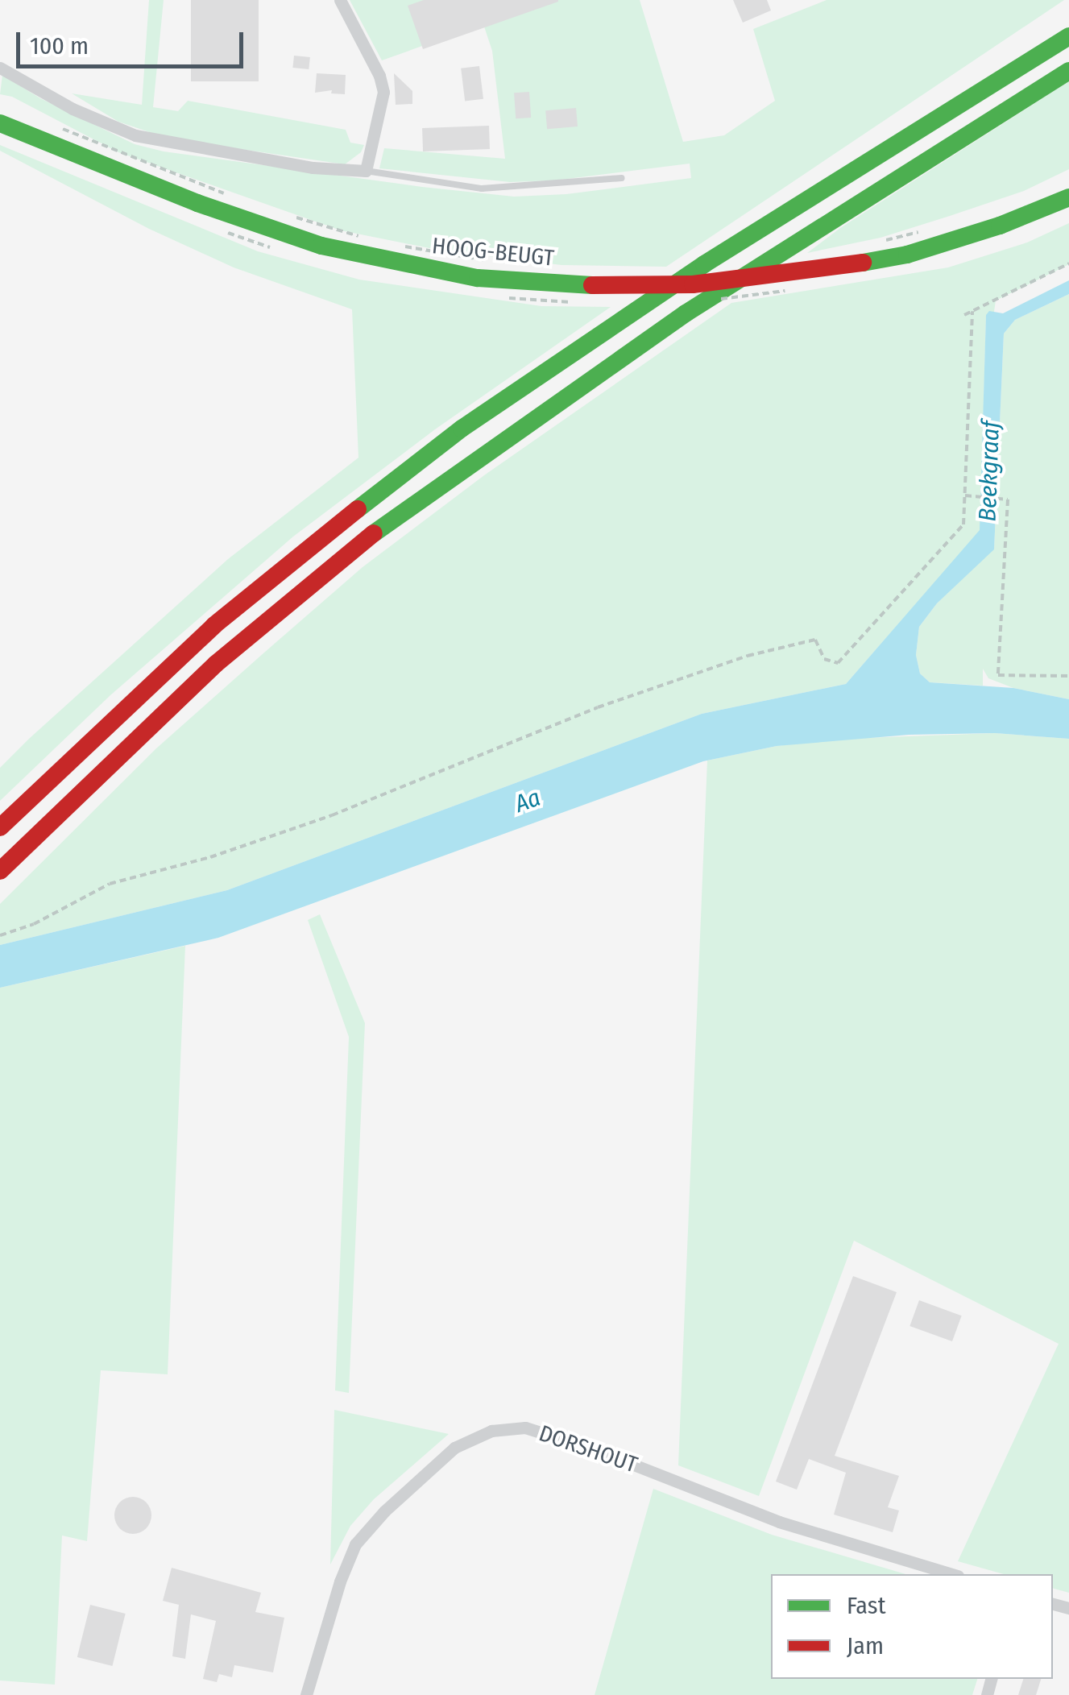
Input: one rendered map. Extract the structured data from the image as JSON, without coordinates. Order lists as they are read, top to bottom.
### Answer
{
  "streets": {
    "main road": ["HOOG-BEUGT"],
    "street": ["DORSHOUT"]
  },
  "water": ["Beekgraaf", "Aa"],
  "legend": ["Fast", "Jam"],
  "scale_bar": "100 m"
}
